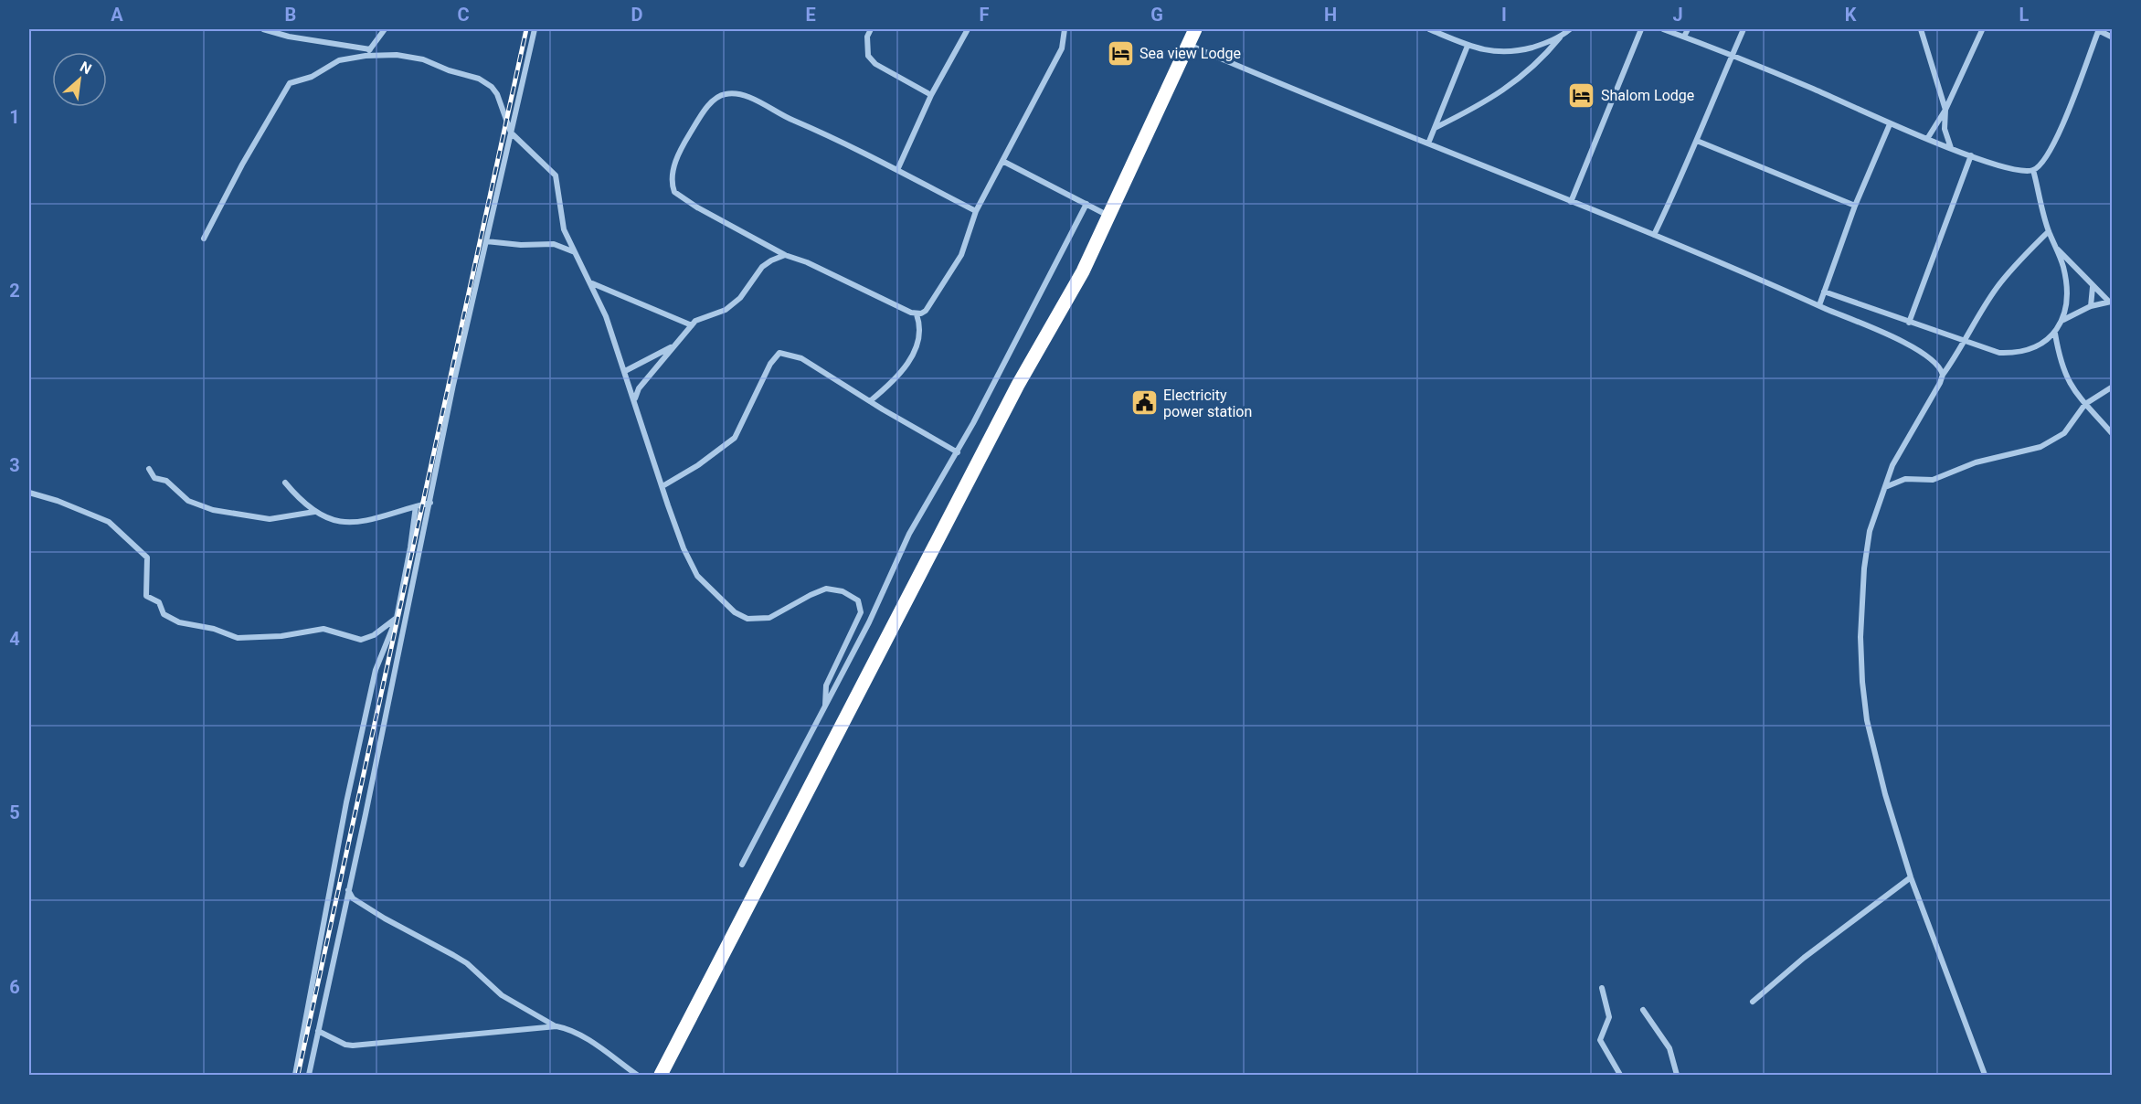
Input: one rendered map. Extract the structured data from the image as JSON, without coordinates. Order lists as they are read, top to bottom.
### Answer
{
  "places": {
    "hotel": ["Sea view Lodge", "Shalom Lodge"],
    "public building": ["Electricity power station"]
  },
  "north": "top right",
  "grid": {
    "columns": [
      "A",
      "B",
      "C",
      "D",
      "E",
      "F",
      "G",
      "H",
      "I",
      "J",
      "K",
      "L"
    ],
    "rows": [
      "1",
      "2",
      "3",
      "4",
      "5",
      "6"
    ]
  }
}
